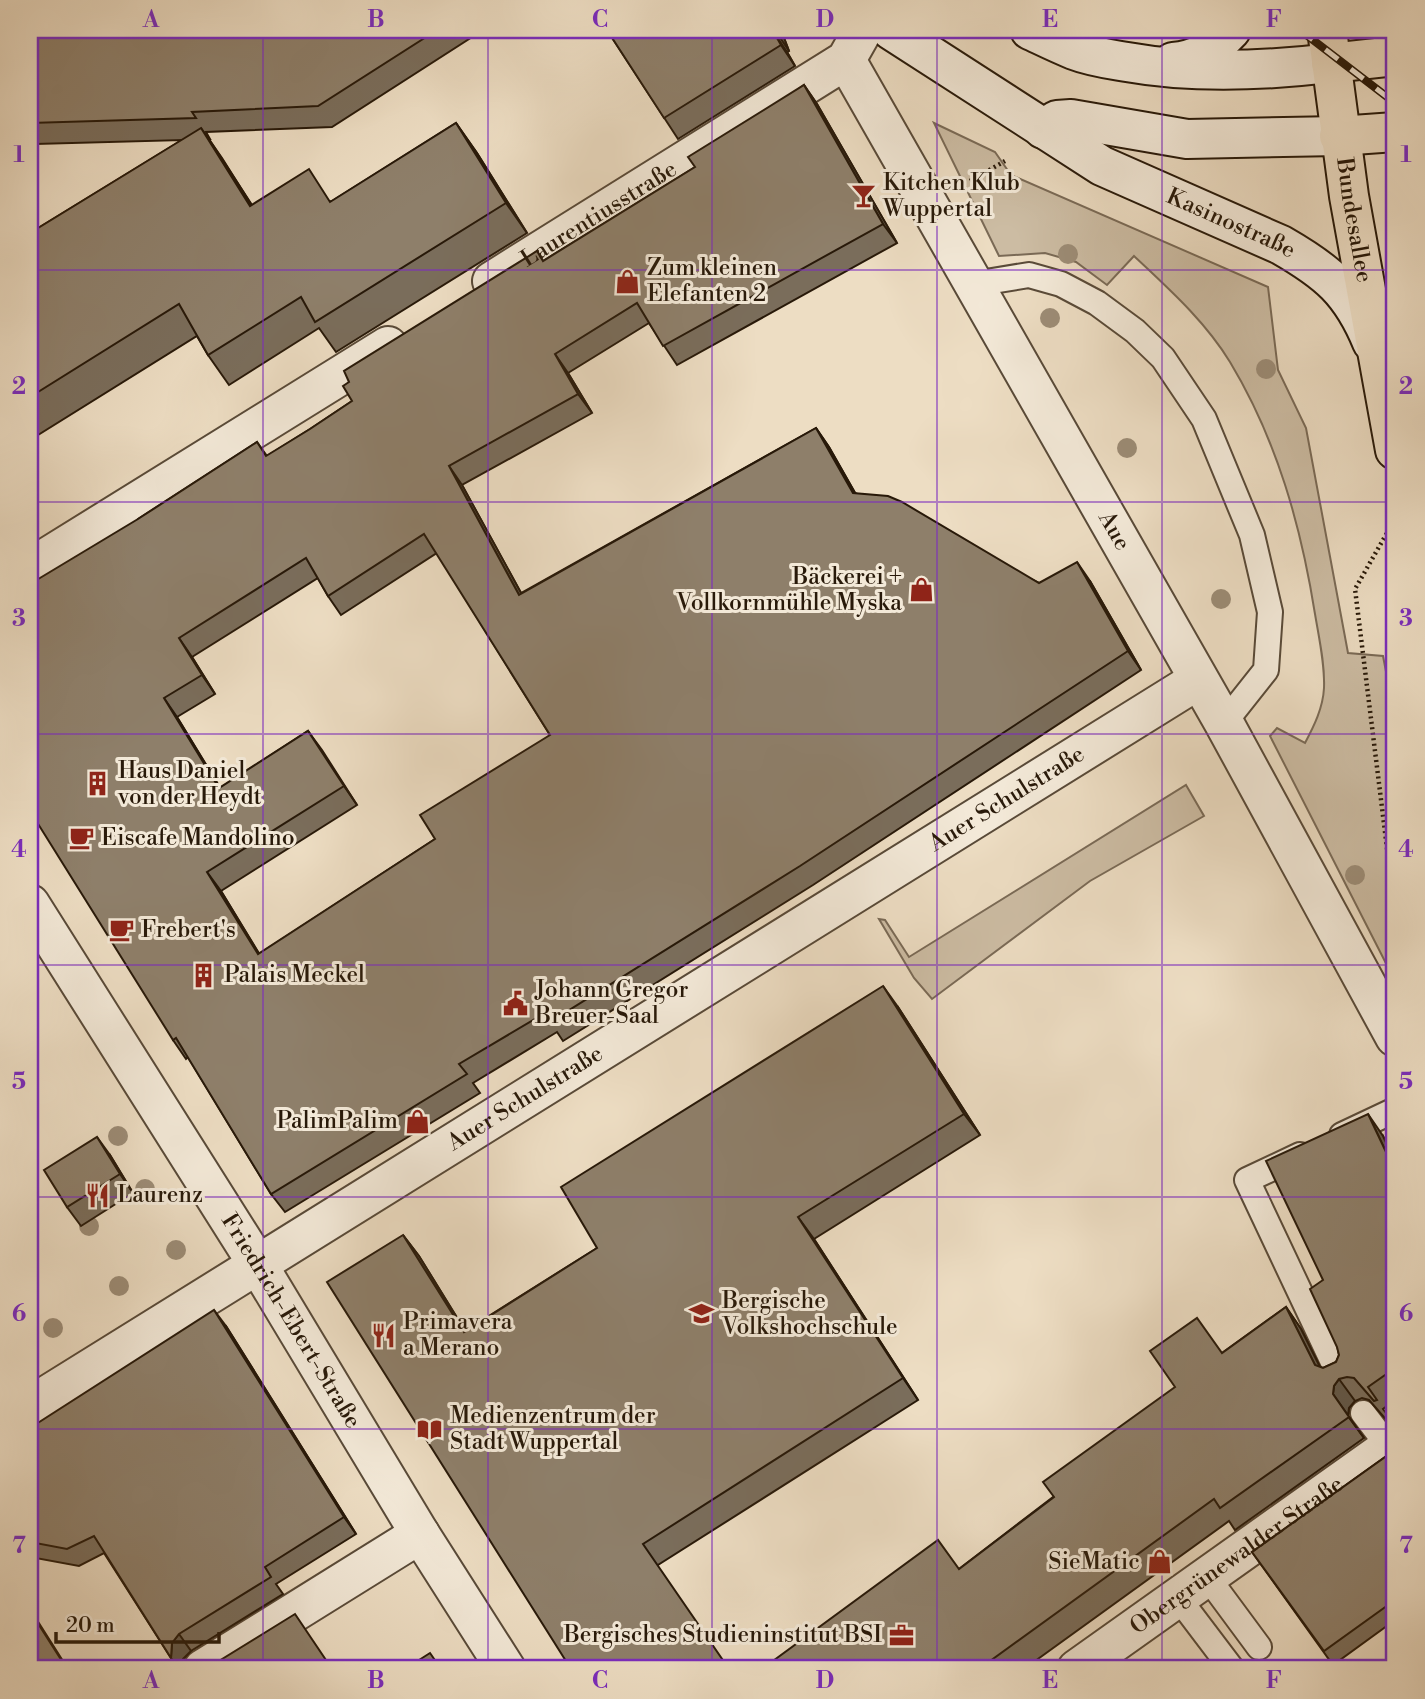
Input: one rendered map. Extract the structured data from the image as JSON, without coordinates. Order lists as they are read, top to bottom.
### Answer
{
  "streets": {
    "main road": ["Bundesallee"],
    "street": [
      "Laurentiusstraße",
      "Kasinostraße",
      "Aue",
      "Auer Schulstraße",
      "Friedrich-Ebert-Straße",
      "Obergrünewalder Straße"
    ]
  },
  "crossings": [
    ["Laurentiusstraße", "Aue"],
    ["Bundesallee", "Kasinostraße"],
    ["Aue", "Auer Schulstraße"],
    ["Auer Schulstraße", "Friedrich-Ebert-Straße"]
  ],
  "places": {
    "bar": ["Kitchen Klub Wuppertal"],
    "shop": [
      "Zum kleinen Elefanten 2",
      "Bäckerei + Vollkornmühle Myska",
      "PalimPalim",
      "SieMatic"
    ],
    "building": ["Haus Daniel von der Heydt", "Palais Meckel"],
    "cafe": ["Eiscafe Mandolino", "Frebert's"],
    "public building": ["Johann Gregor Breuer-Saal"],
    "restaurant": ["Laurenz", "Primavera a Merano"],
    "school or university": ["Bergische Volkshochschule"],
    "library": ["Medienzentrum der Stadt Wuppertal"],
    "office": ["Bergisches Studieninstitut BSI"]
  },
  "scale_bar": "20 m",
  "grid": {
    "columns": [
      "A",
      "B",
      "C",
      "D",
      "E",
      "F"
    ],
    "rows": [
      "1",
      "2",
      "3",
      "4",
      "5",
      "6",
      "7"
    ]
  }
}
